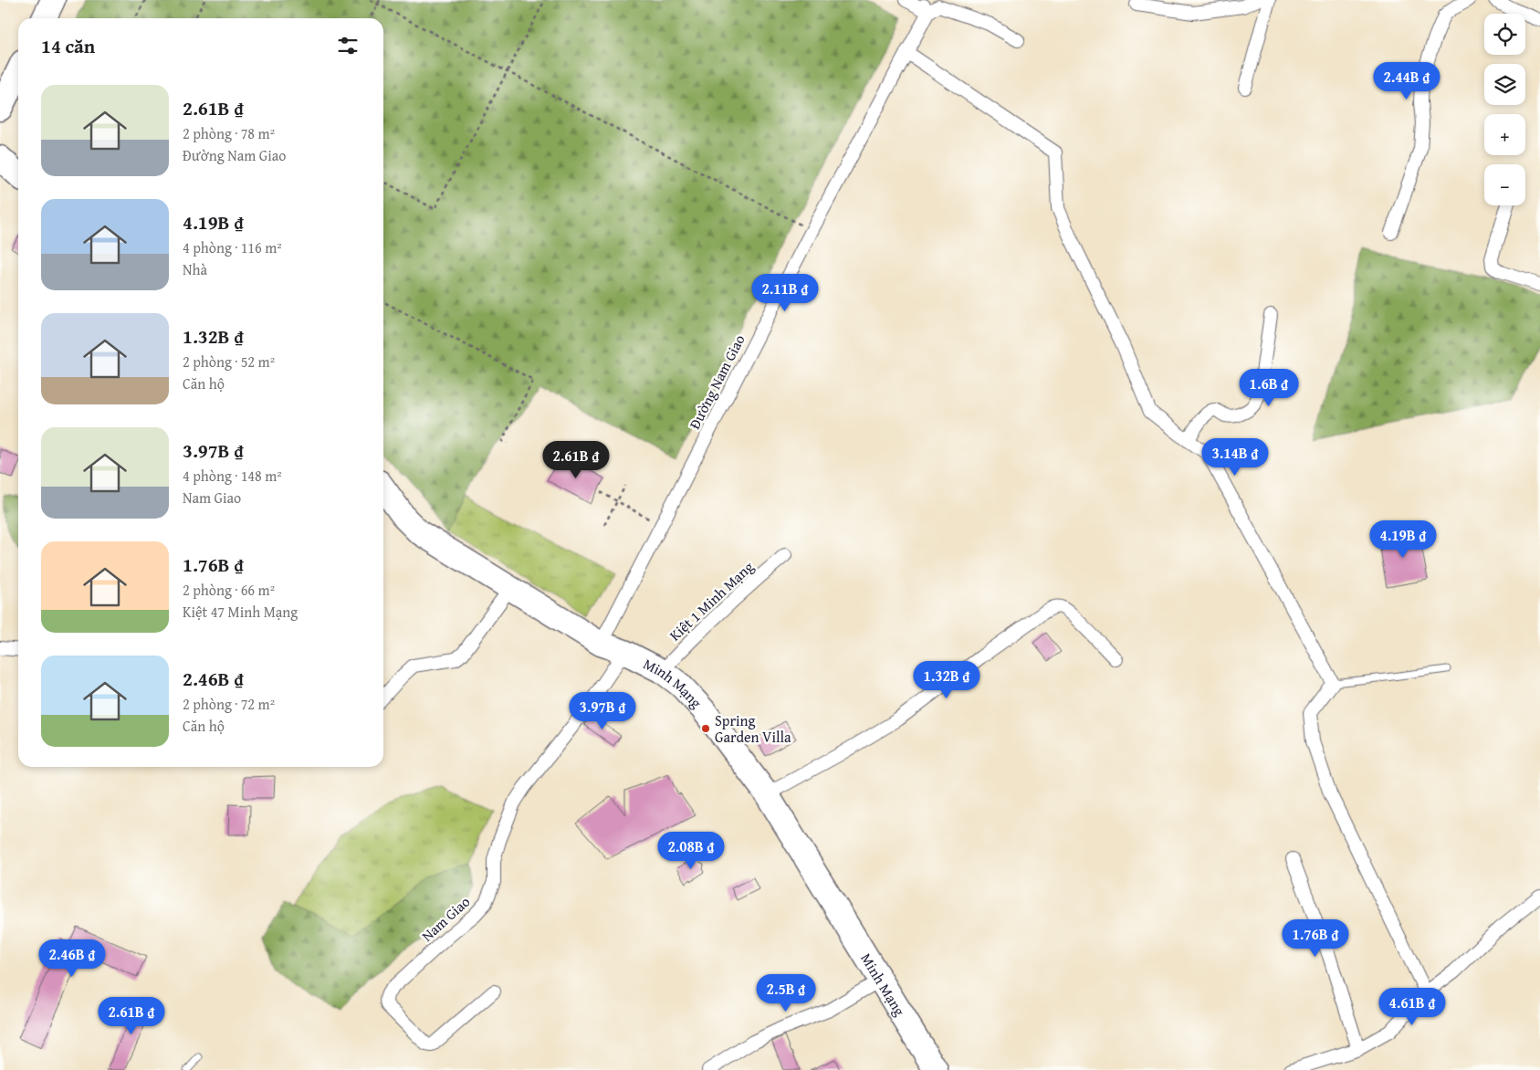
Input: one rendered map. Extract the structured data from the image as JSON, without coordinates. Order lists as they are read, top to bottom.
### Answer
{
  "streets": {
    "highway": ["Minh Mạng"],
    "street": ["Đường Nam Giao", "Kiệt 1 Minh Mạng", "Nam Giao"]
  },
  "crossings": [
    ["Đường Nam Giao", "Minh Mạng"],
    ["Kiệt 1 Minh Mạng", "Minh Mạng"],
    ["Minh Mạng", "Nam Giao"]
  ],
  "places": ["Spring Garden Villa"],
  "page": {
    "map_buttons": ["+", "−"],
    "heading": "14 căn",
    "price": [
      "2.44B ₫",
      "2.11B ₫",
      "1.6B ₫",
      "3.14B ₫",
      "2.61B ₫",
      "4.19B ₫",
      "1.32B ₫",
      "3.97B ₫",
      "2.08B ₫",
      "1.76B ₫",
      "2.46B ₫",
      "2.5B ₫",
      "4.61B ₫",
      "2.61B ₫"
    ],
    "list": [
      {
        "name": "2.61B ₫",
        "note": "2 phòng · 78 m² · Đường Nam Giao"
      },
      {
        "name": "4.19B ₫",
        "note": "4 phòng · 116 m² · Nhà"
      },
      {
        "name": "1.32B ₫",
        "note": "2 phòng · 52 m² · Căn hộ"
      },
      {
        "name": "3.97B ₫",
        "note": "4 phòng · 148 m² · Nam Giao"
      },
      {
        "name": "1.76B ₫",
        "note": "2 phòng · 66 m² · Kiệt 47 Minh Mạng"
      },
      {
        "name": "2.46B ₫",
        "note": "2 phòng · 72 m² · Căn hộ"
      }
    ]
  }
}
